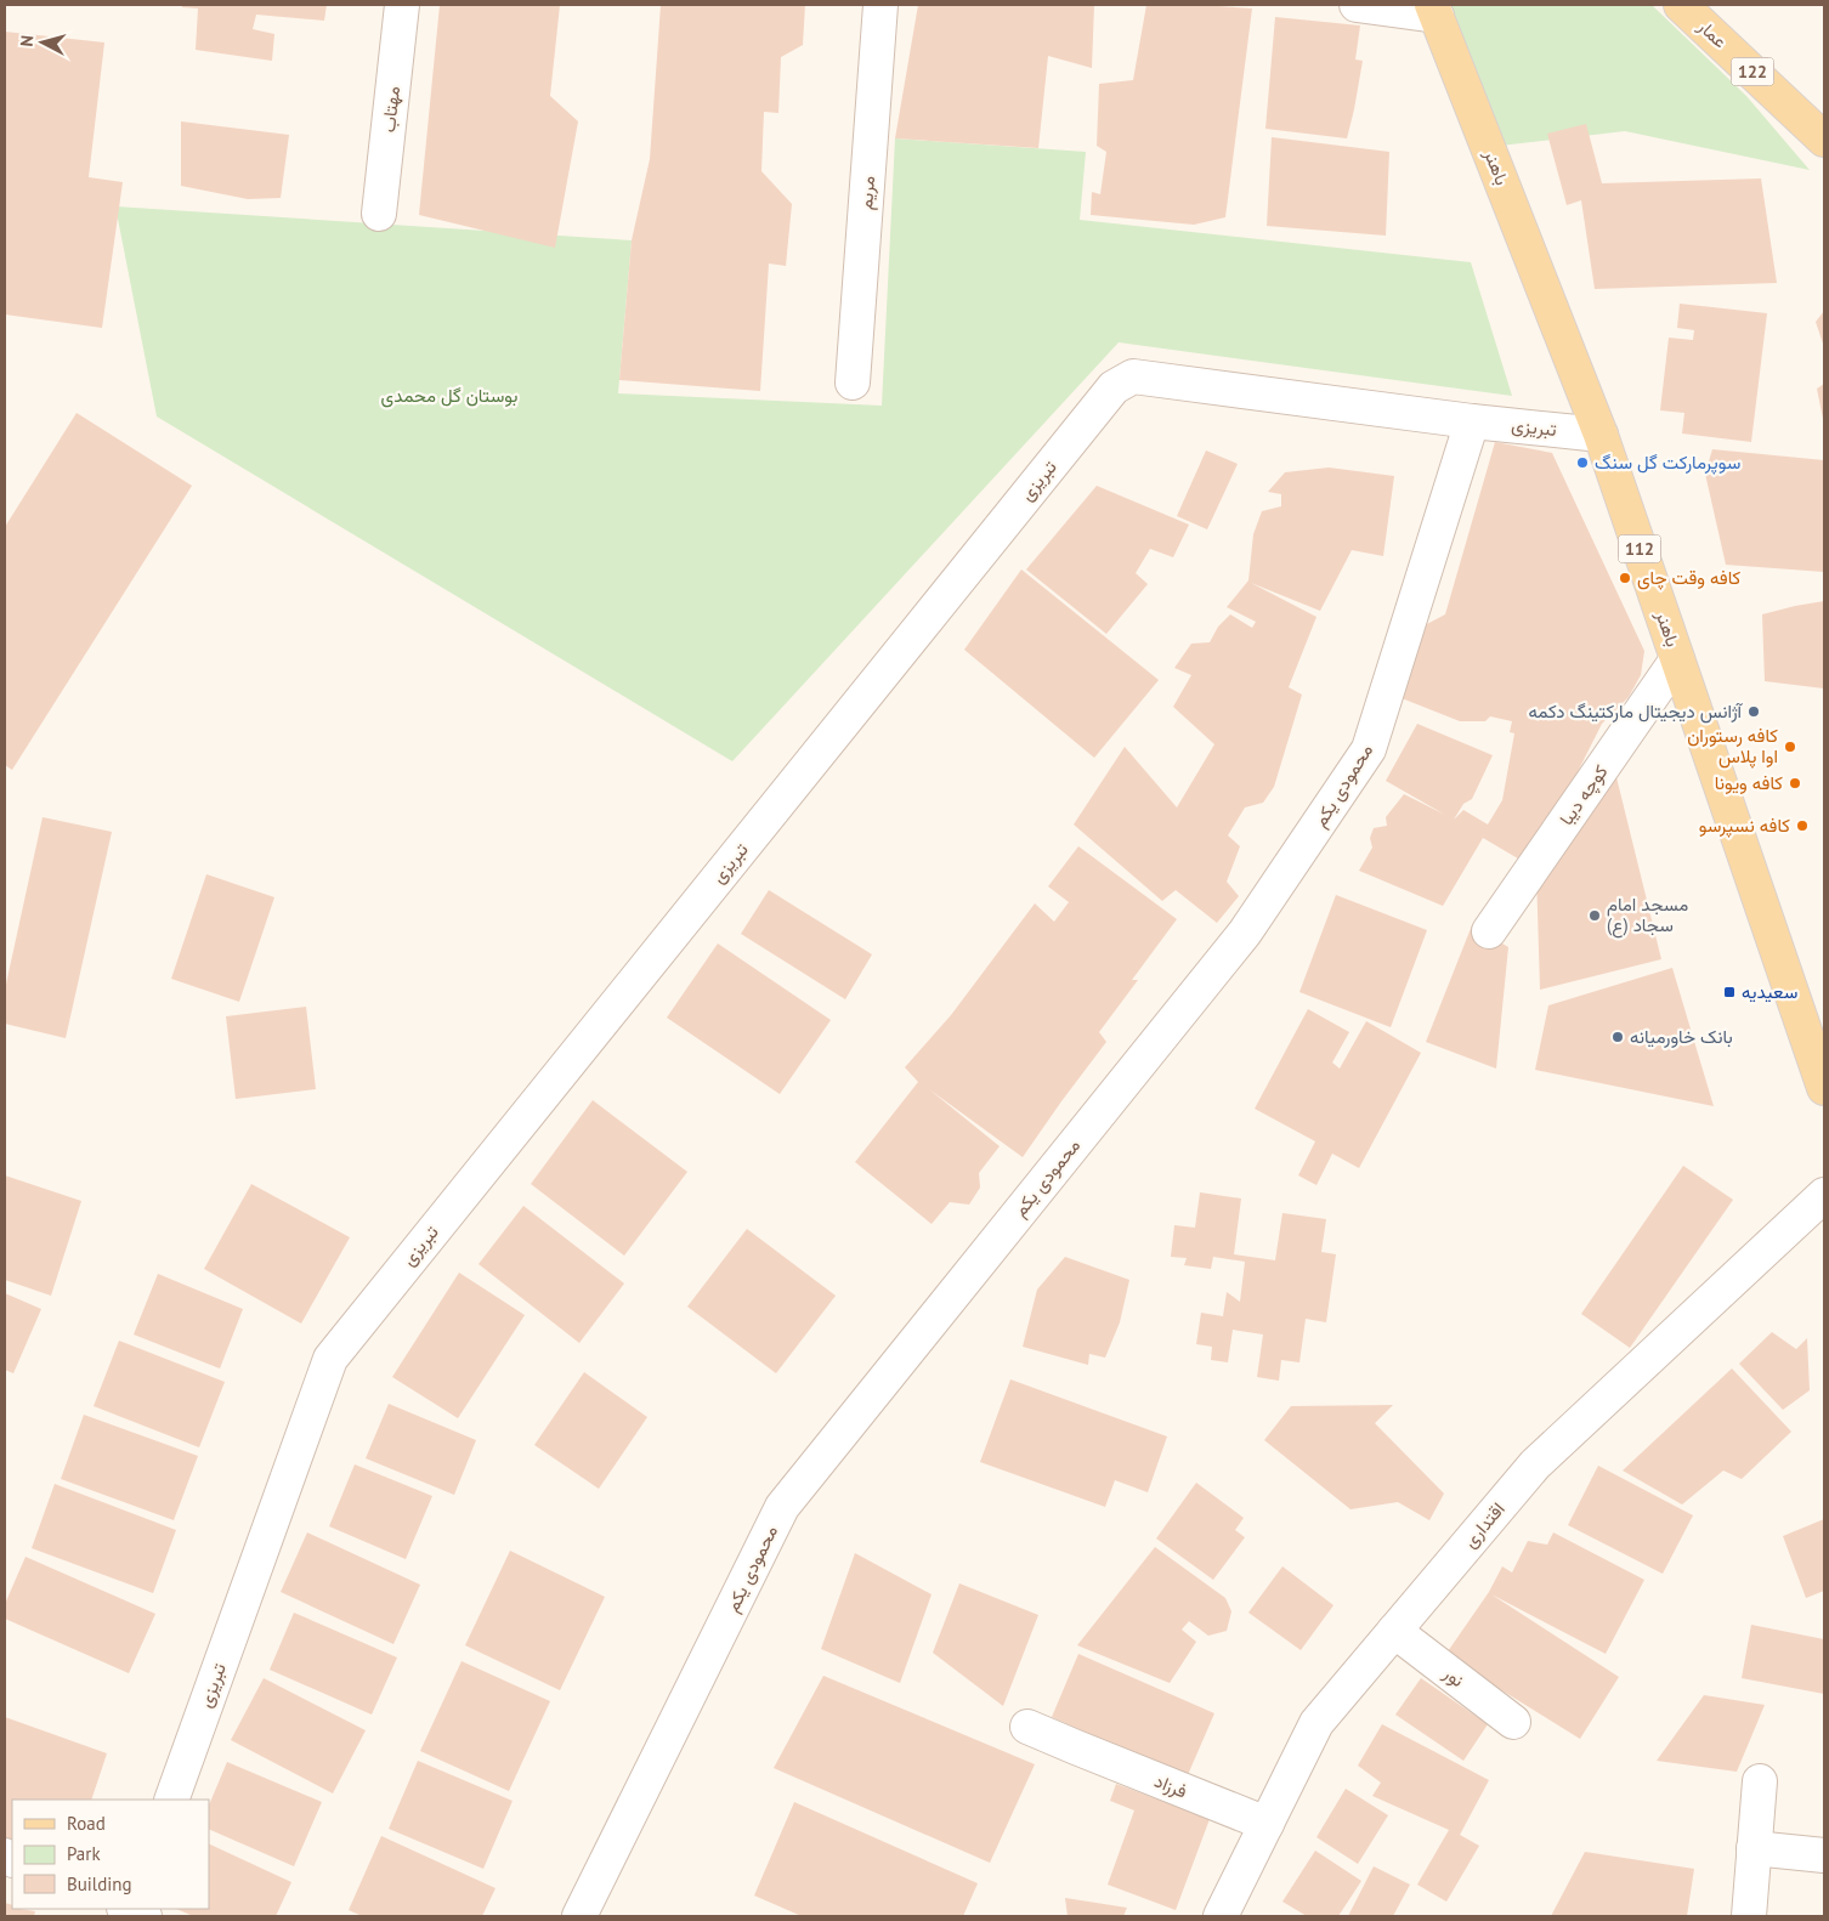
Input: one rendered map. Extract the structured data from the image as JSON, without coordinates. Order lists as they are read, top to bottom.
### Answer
{
  "streets": {
    "main road": [
      "عمار",
      "122",
      "باهنر",
      "112"
    ],
    "street": [
      "مهتاب",
      "مریم",
      "تبریزی",
      "محمودی یکم",
      "کوچه دیبا",
      "اقتداری",
      "نور",
      "فرزاد"
    ]
  },
  "crossings": [
    ["باهنر", "تبریزی"],
    ["باهنر", "کوچه دیبا"],
    ["تبریزی", "محمودی یکم"],
    ["اقتداری", "نور"],
    ["اقتداری", "فرزاد"]
  ],
  "parks": ["بوستان گل محمدی"],
  "places": {
    "other": [
      "سوپرمارکت گل سنگ",
      "کافه وقت چای",
      "آژانس دیجیتال مارکتینگ دکمه",
      "کافه رستوران اوا پلاس",
      "کافه ویونا",
      "کافه نسپرسو",
      "مسجد امام سجاد (ع)",
      "بانک خاورمیانه"
    ],
    "transit": ["سعیدیه"]
  },
  "legend": ["Road", "Park", "Building"],
  "north": "left"
}
